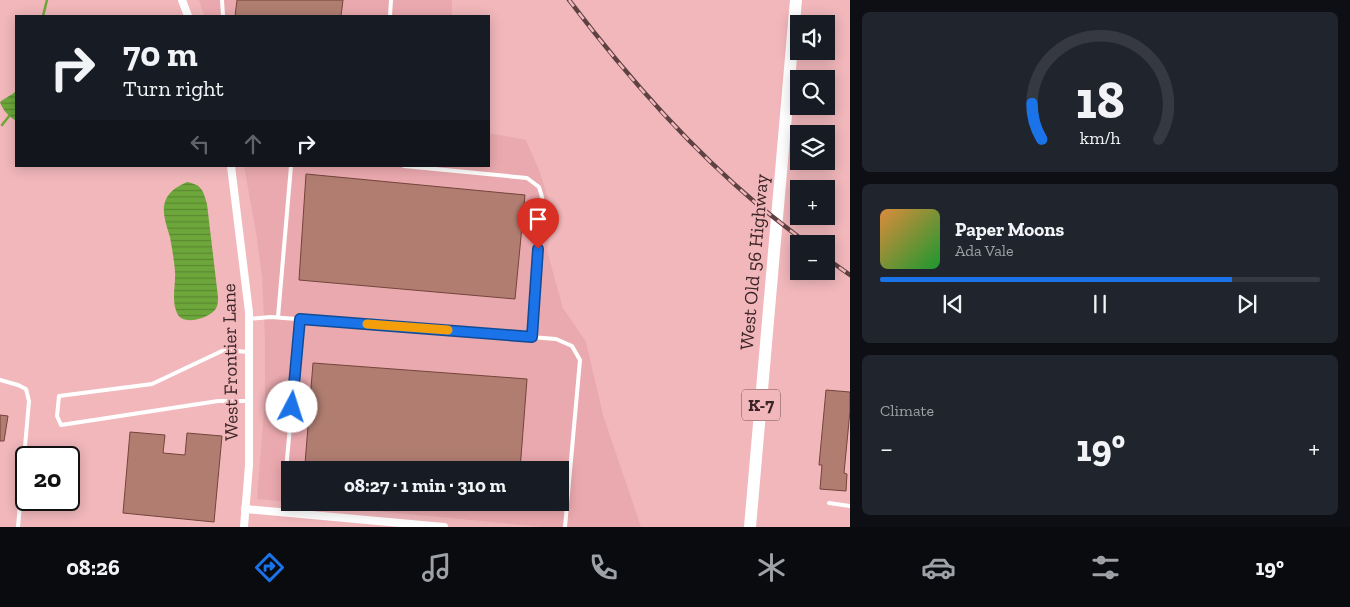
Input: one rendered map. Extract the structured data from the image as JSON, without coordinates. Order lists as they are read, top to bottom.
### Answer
{
  "streets": {
    "highway": ["West Old 56 Highway", "K-7"],
    "street": ["West Frontier Lane"]
  },
  "page": {
    "map_buttons": ["+", "−"],
    "turn": ["70 m", "Turn right"],
    "song": ["Paper Moons", "Ada Vale"],
    "tile": "Climate",
    "heat": ["−", "19°", "+"],
    "limit": "20",
    "trip": "08:27 · 1 min · 310 m",
    "tabs": ["08:26", "19°"],
    "gauge": ["18", "km/h"]
  }
}
